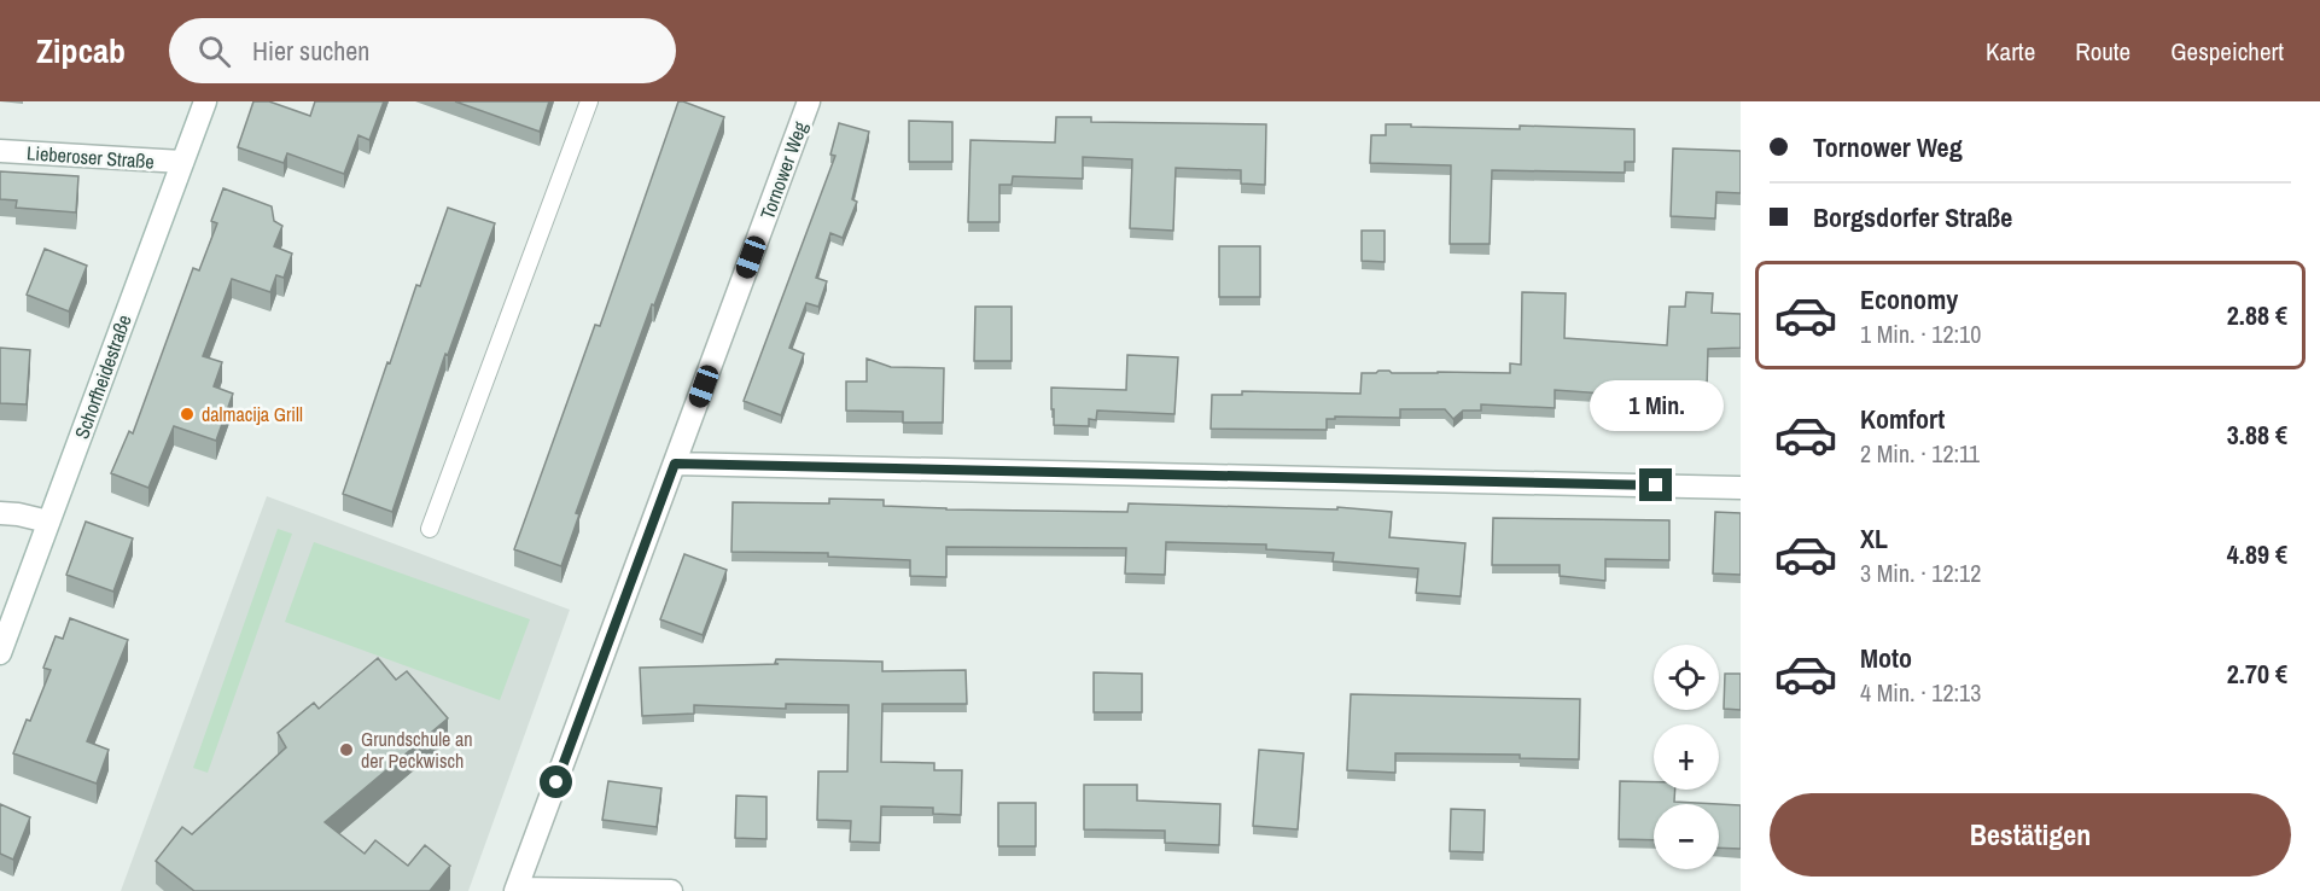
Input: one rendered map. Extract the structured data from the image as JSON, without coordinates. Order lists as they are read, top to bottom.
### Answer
{
  "streets": {
    "street": ["Lieberoser Straße", "Tornower Weg", "Schorfheidestraße"]
  },
  "crossings": [
    ["Lieberoser Straße", "Schorfheidestraße"]
  ],
  "places": ["dalmacija Grill", "Grundschule an der Peckwisch"],
  "page": {
    "header": "Zipcab",
    "search": "Hier suchen",
    "nav": ["Karte", "Route", "Gespeichert"],
    "banner": ["Tornower Weg", "Borgsdorfer Straße"],
    "list": [
      {
        "name": "Economy",
        "note": "1 Min. · 12:10",
        "value": "2.88 €"
      },
      {
        "name": "Komfort",
        "note": "2 Min. · 12:11",
        "value": "3.88 €"
      },
      {
        "name": "XL",
        "note": "3 Min. · 12:12",
        "value": "4.89 €"
      },
      {
        "name": "Moto",
        "note": "4 Min. · 12:13",
        "value": "2.70 €"
      }
    ],
    "bubble": "1 Min.",
    "map_buttons": ["+", "−"],
    "buttons": "Bestätigen"
  }
}
